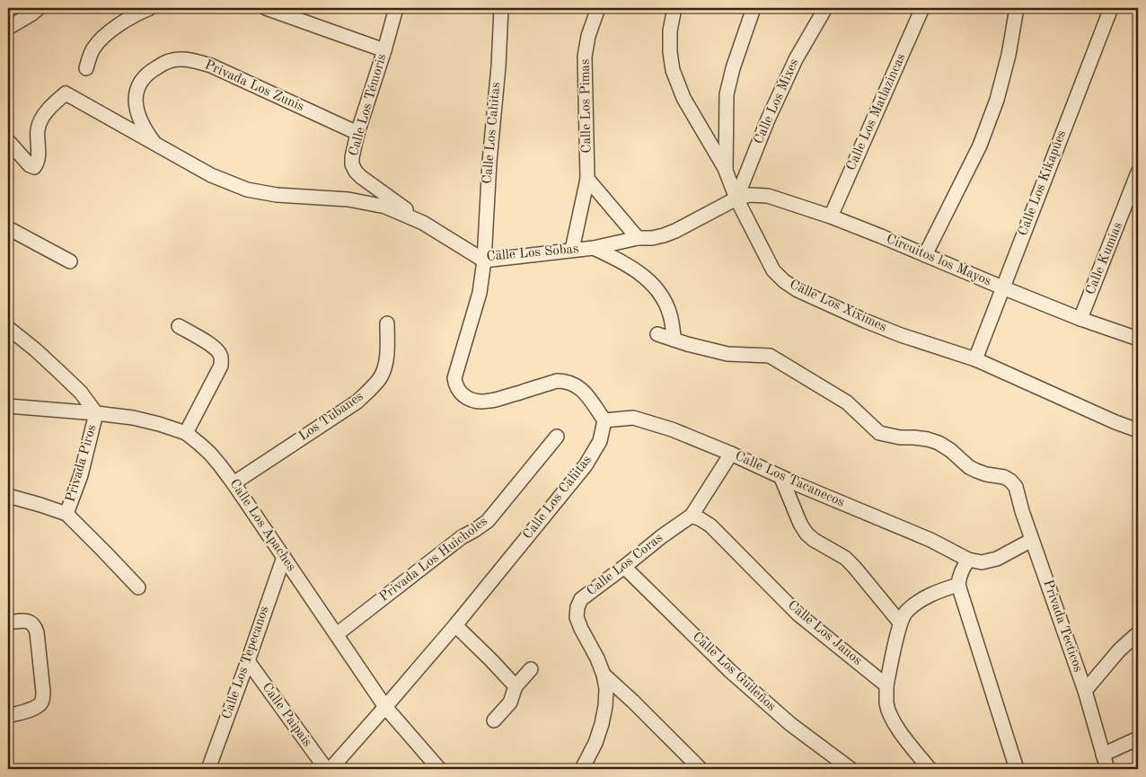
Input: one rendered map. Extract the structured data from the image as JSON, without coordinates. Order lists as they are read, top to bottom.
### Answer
{
  "streets": {
    "street": [
      "Privada Los Zunis",
      "Calle Los Mixes",
      "Calle Los Témoris",
      "Calle Los Pimas",
      "Calle Los Matlazincas",
      "Calle Los Cahitas",
      "Calle Los Kikapúes",
      "Calle Los Sobas",
      "Calle Kumias",
      "Circuitos los Mayos",
      "Calle Los Xiximes",
      "Los Tubanes",
      "Privada Piros",
      "Calle Los Tacanecos",
      "Calle Los Apaches",
      "Privada Los Huicholes",
      "Calle Los Coras",
      "Privada Tecticos",
      "Calle Los Janos",
      "Calle Los Tepecanos",
      "Calle Los Guileños",
      "Calle Paipais"
    ]
  },
  "crossings": [
    ["Privada Los Zunis", "Calle Los Témoris"],
    ["Privada Los Zunis", "Calle Los Sobas"],
    ["Calle Los Mixes", "Calle Los Sobas"],
    ["Calle Los Mixes", "Circuitos los Mayos"],
    ["Calle Los Mixes", "Calle Los Xiximes"],
    ["Calle Los Témoris", "Calle Los Sobas"],
    ["Calle Los Pimas", "Calle Los Sobas"],
    ["Calle Los Matlazincas", "Circuitos los Mayos"],
    ["Calle Los Cahitas", "Calle Los Sobas"],
    ["Calle Los Cahitas", "Calle Los Tacanecos"],
    ["Calle Los Cahitas", "Calle Los Apaches"],
    ["Calle Los Kikapúes", "Circuitos los Mayos"],
    ["Calle Los Kikapúes", "Calle Los Xiximes"],
    ["Calle Los Sobas", "Circuitos los Mayos"],
    ["Calle Los Sobas", "Calle Los Xiximes"],
    ["Calle Kumias", "Circuitos los Mayos"],
    ["Circuitos los Mayos", "Calle Los Xiximes"],
    ["Los Tubanes", "Calle Los Apaches"],
    ["Privada Piros", "Calle Los Apaches"],
    ["Calle Los Tacanecos", "Calle Los Coras"],
    ["Calle Los Tacanecos", "Privada Tecticos"],
    ["Calle Los Apaches", "Privada Los Huicholes"],
    ["Calle Los Apaches", "Calle Los Tepecanos"],
    ["Calle Los Coras", "Calle Los Janos"],
    ["Calle Los Coras", "Calle Los Guileños"],
    ["Calle Los Tepecanos", "Calle Paipais"]
  ]
}
